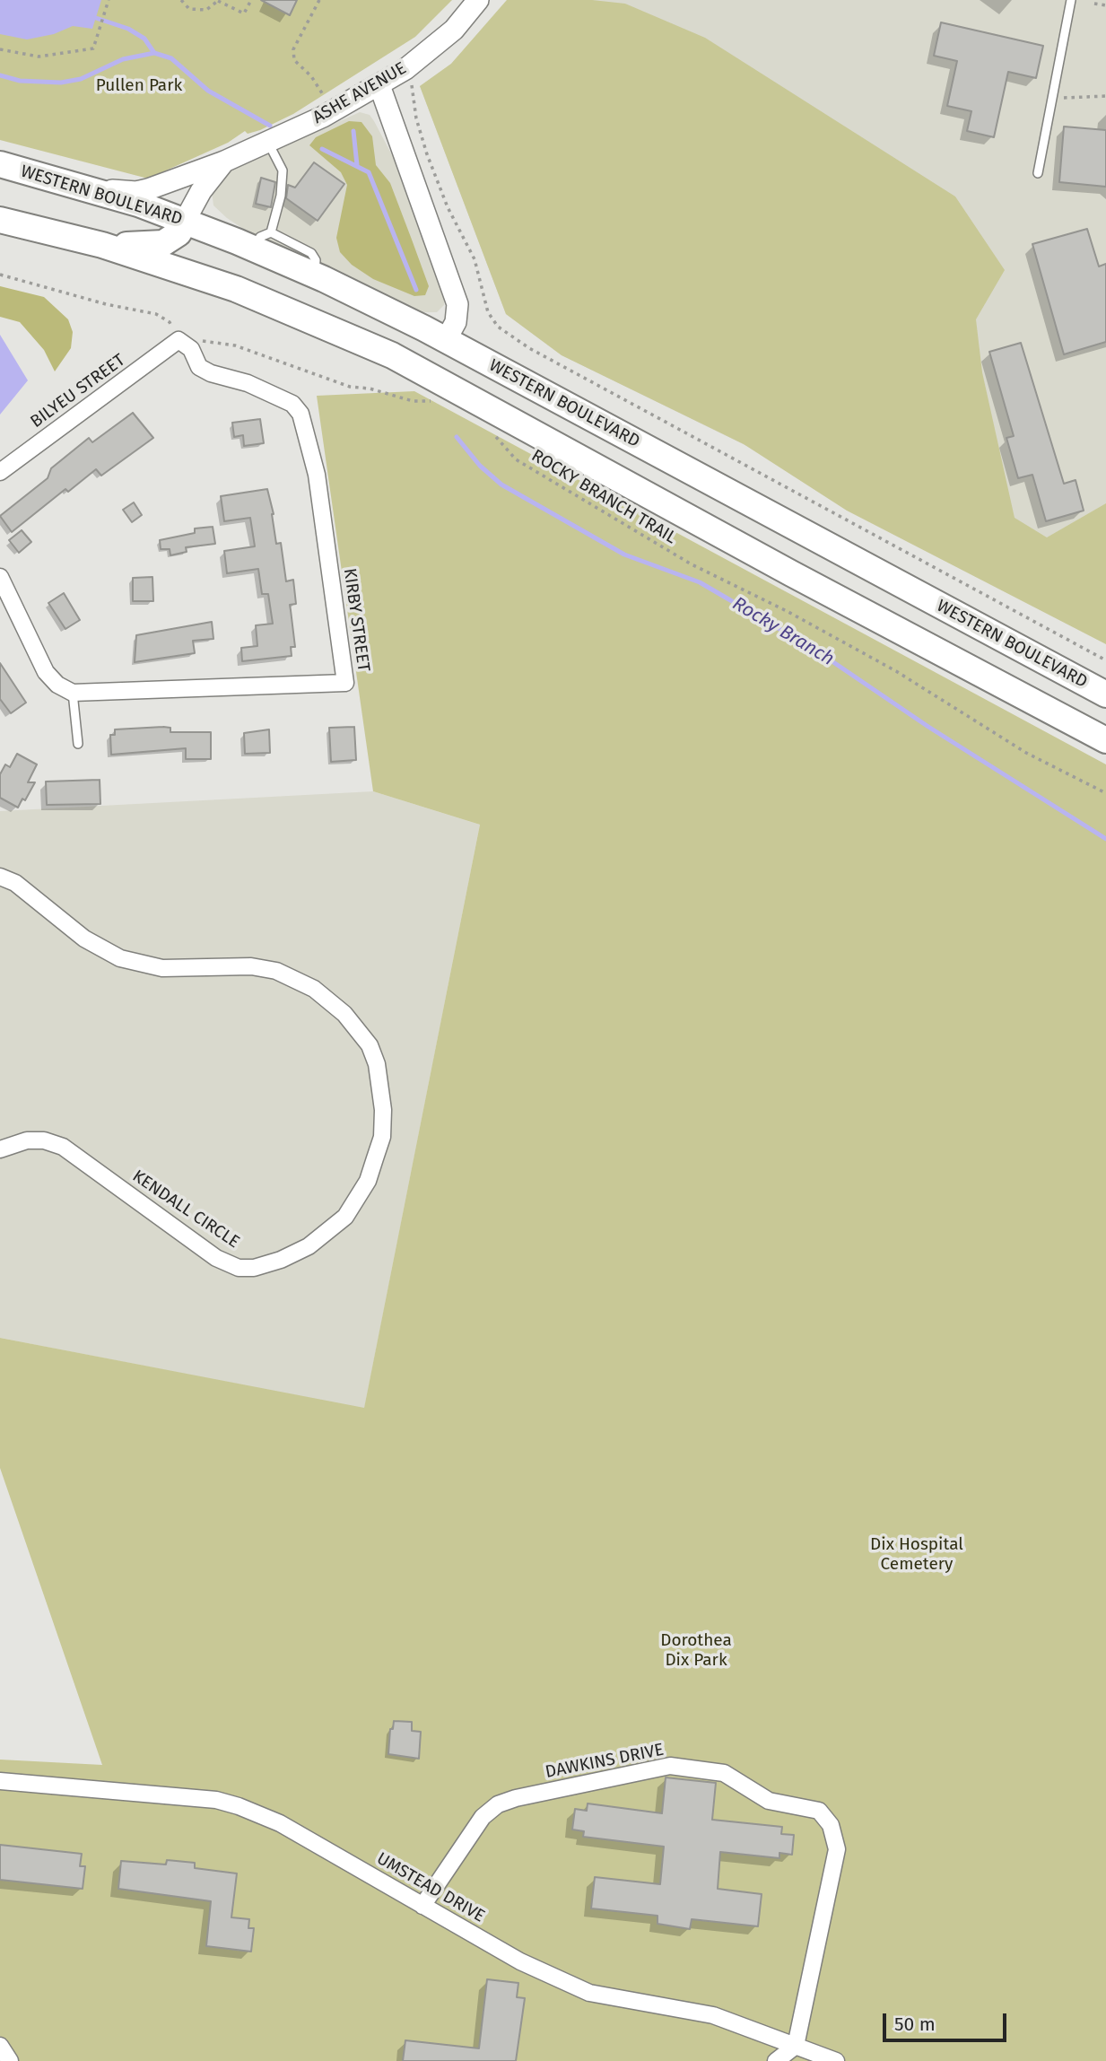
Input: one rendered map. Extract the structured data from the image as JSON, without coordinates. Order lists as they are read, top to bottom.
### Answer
{
  "streets": {
    "main road": ["WESTERN BOULEVARD"],
    "street": [
      "ASHE AVENUE",
      "BILYEU STREET",
      "KIRBY STREET",
      "KENDALL CIRCLE",
      "DAWKINS DRIVE",
      "UMSTEAD DRIVE"
    ],
    "path": ["ROCKY BRANCH TRAIL"]
  },
  "crossings": [
    ["ASHE AVENUE", "WESTERN BOULEVARD"],
    ["BILYEU STREET", "KIRBY STREET"],
    ["DAWKINS DRIVE", "UMSTEAD DRIVE"]
  ],
  "water": ["Rocky Branch"],
  "parks": ["Pullen Park", "Dix Hospital Cemetery", "Dorothea Dix Park"],
  "scale_bar": "50 m"
}
